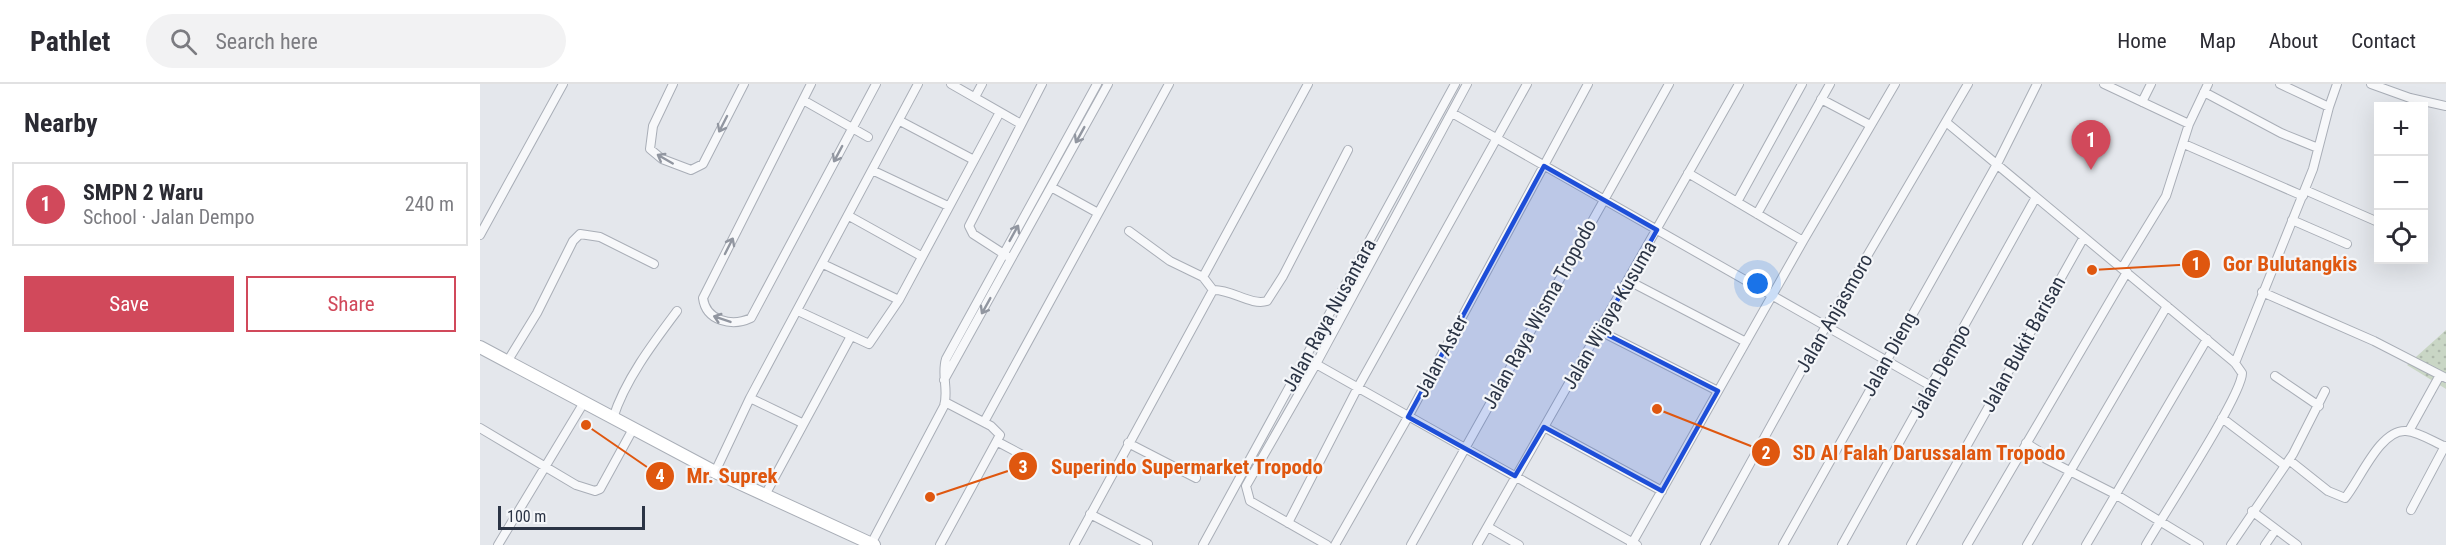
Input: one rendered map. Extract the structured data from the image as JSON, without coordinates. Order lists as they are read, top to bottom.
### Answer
{
  "streets": {
    "street": [
      "Jalan Anjasmoro",
      "Jalan Raya Wisma Tropodo",
      "Jalan Raya Nusantara",
      "Jalan Wijaya Kusuma",
      "Jalan Bukit Barisan",
      "Jalan Dieng",
      "Jalan Aster",
      "Jalan Dempo"
    ]
  },
  "places": [
    "Gor Bulutangkis",
    "SD Al Falah Darussalam Tropodo",
    "Mr. Suprek",
    "Superindo Supermarket Tropodo"
  ],
  "scale_bar": "100 m",
  "page": {
    "header": "Pathlet",
    "search": "Search here",
    "nav": [
      "Home",
      "Map",
      "About",
      "Contact"
    ],
    "heading": "Nearby",
    "map_buttons": ["+", "−"],
    "pins": "1",
    "list": [
      {
        "mark": "1",
        "name": "SMPN 2 Waru",
        "note": "School · Jalan Dempo",
        "value": "240 m"
      }
    ],
    "buttons": ["Save", "Share"],
    "scale": "100 m"
  }
}
